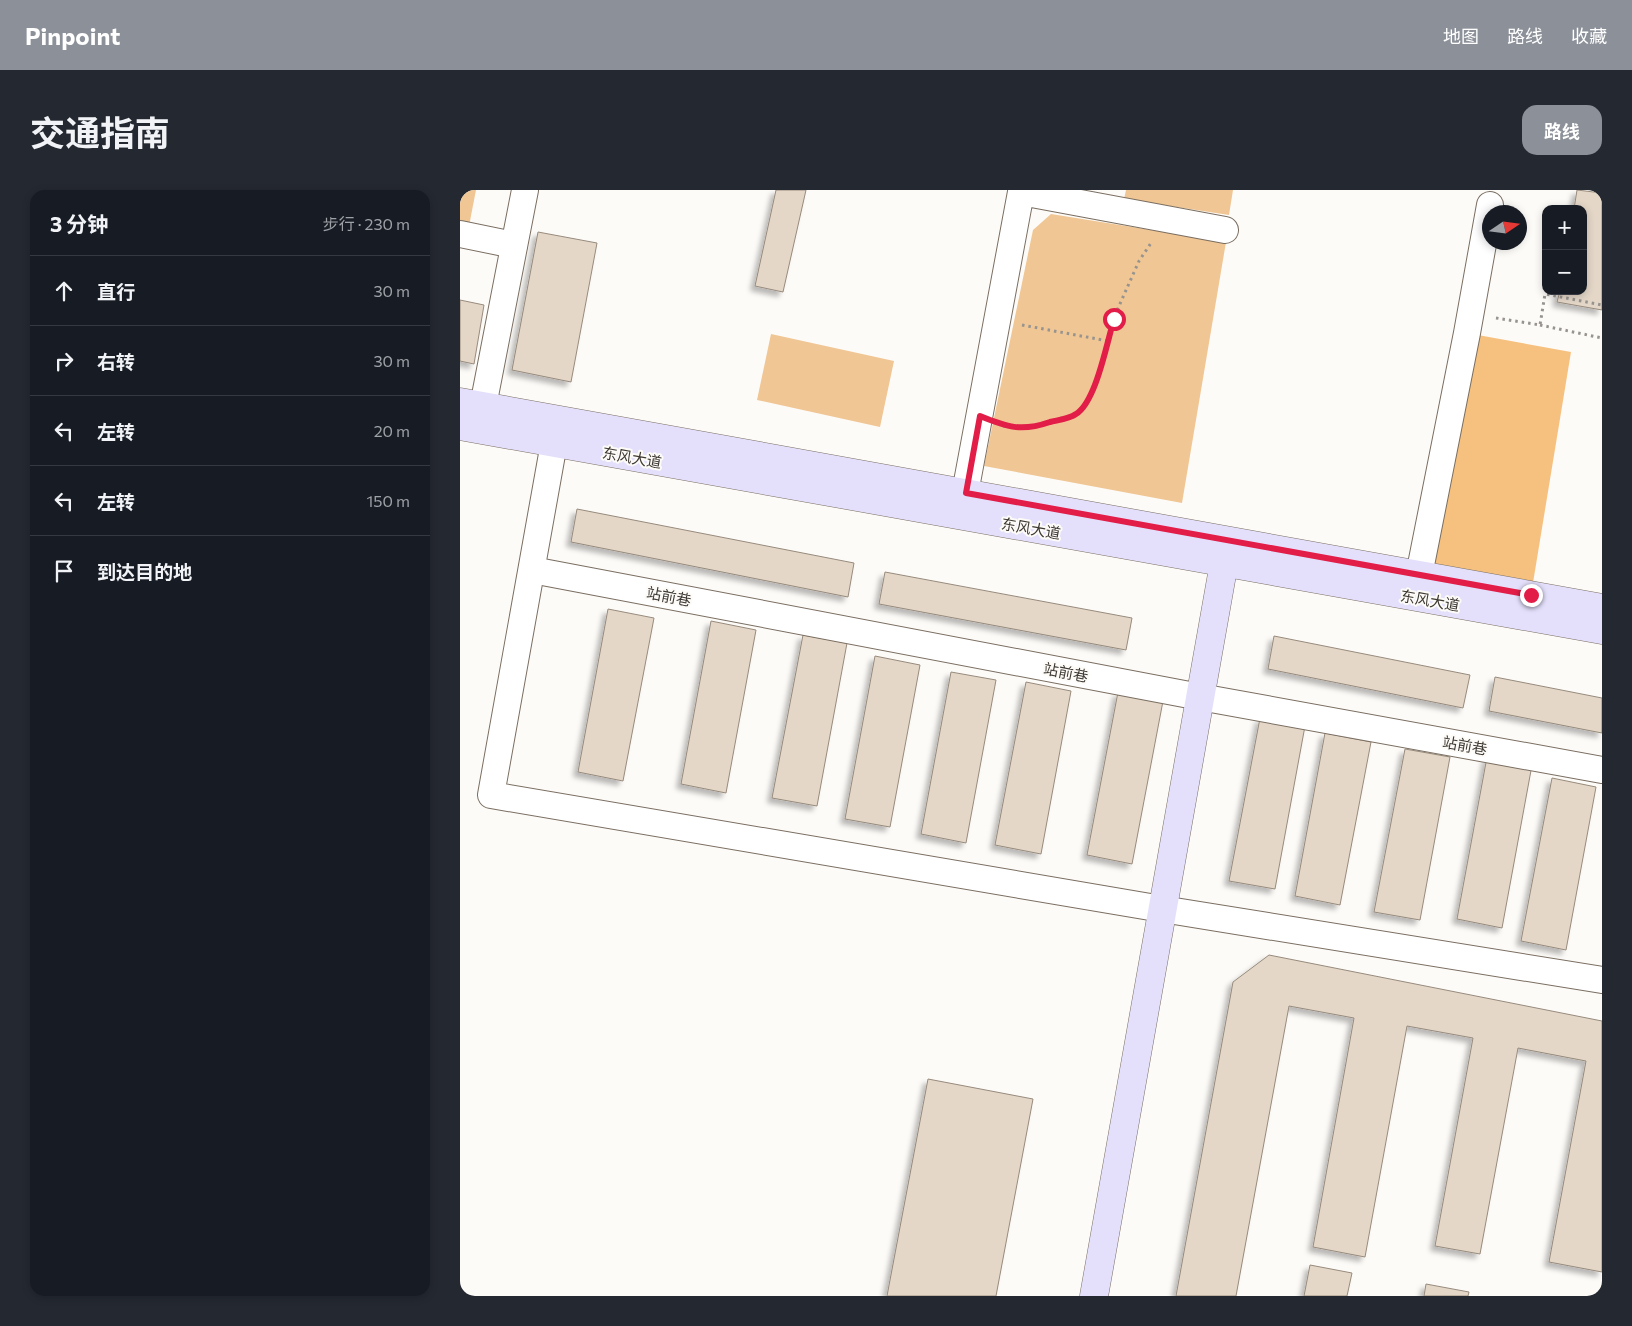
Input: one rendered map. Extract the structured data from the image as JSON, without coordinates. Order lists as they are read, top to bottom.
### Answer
{
  "streets": {
    "main road": ["东风大道"],
    "street": ["站前巷"]
  },
  "north": "right",
  "page": {
    "header": "Pinpoint",
    "nav": ["地图", "路线", "收藏"],
    "title": "交通指南",
    "buttons": "路线",
    "heading": ["3 分钟", "步行 · 230 m"],
    "map_buttons": ["+", "−"],
    "list": [
      ["直行", "30 m"],
      ["右转", "30 m"],
      ["左转", "20 m"],
      ["左转", "150 m"],
      "到达目的地"
    ]
  }
}
